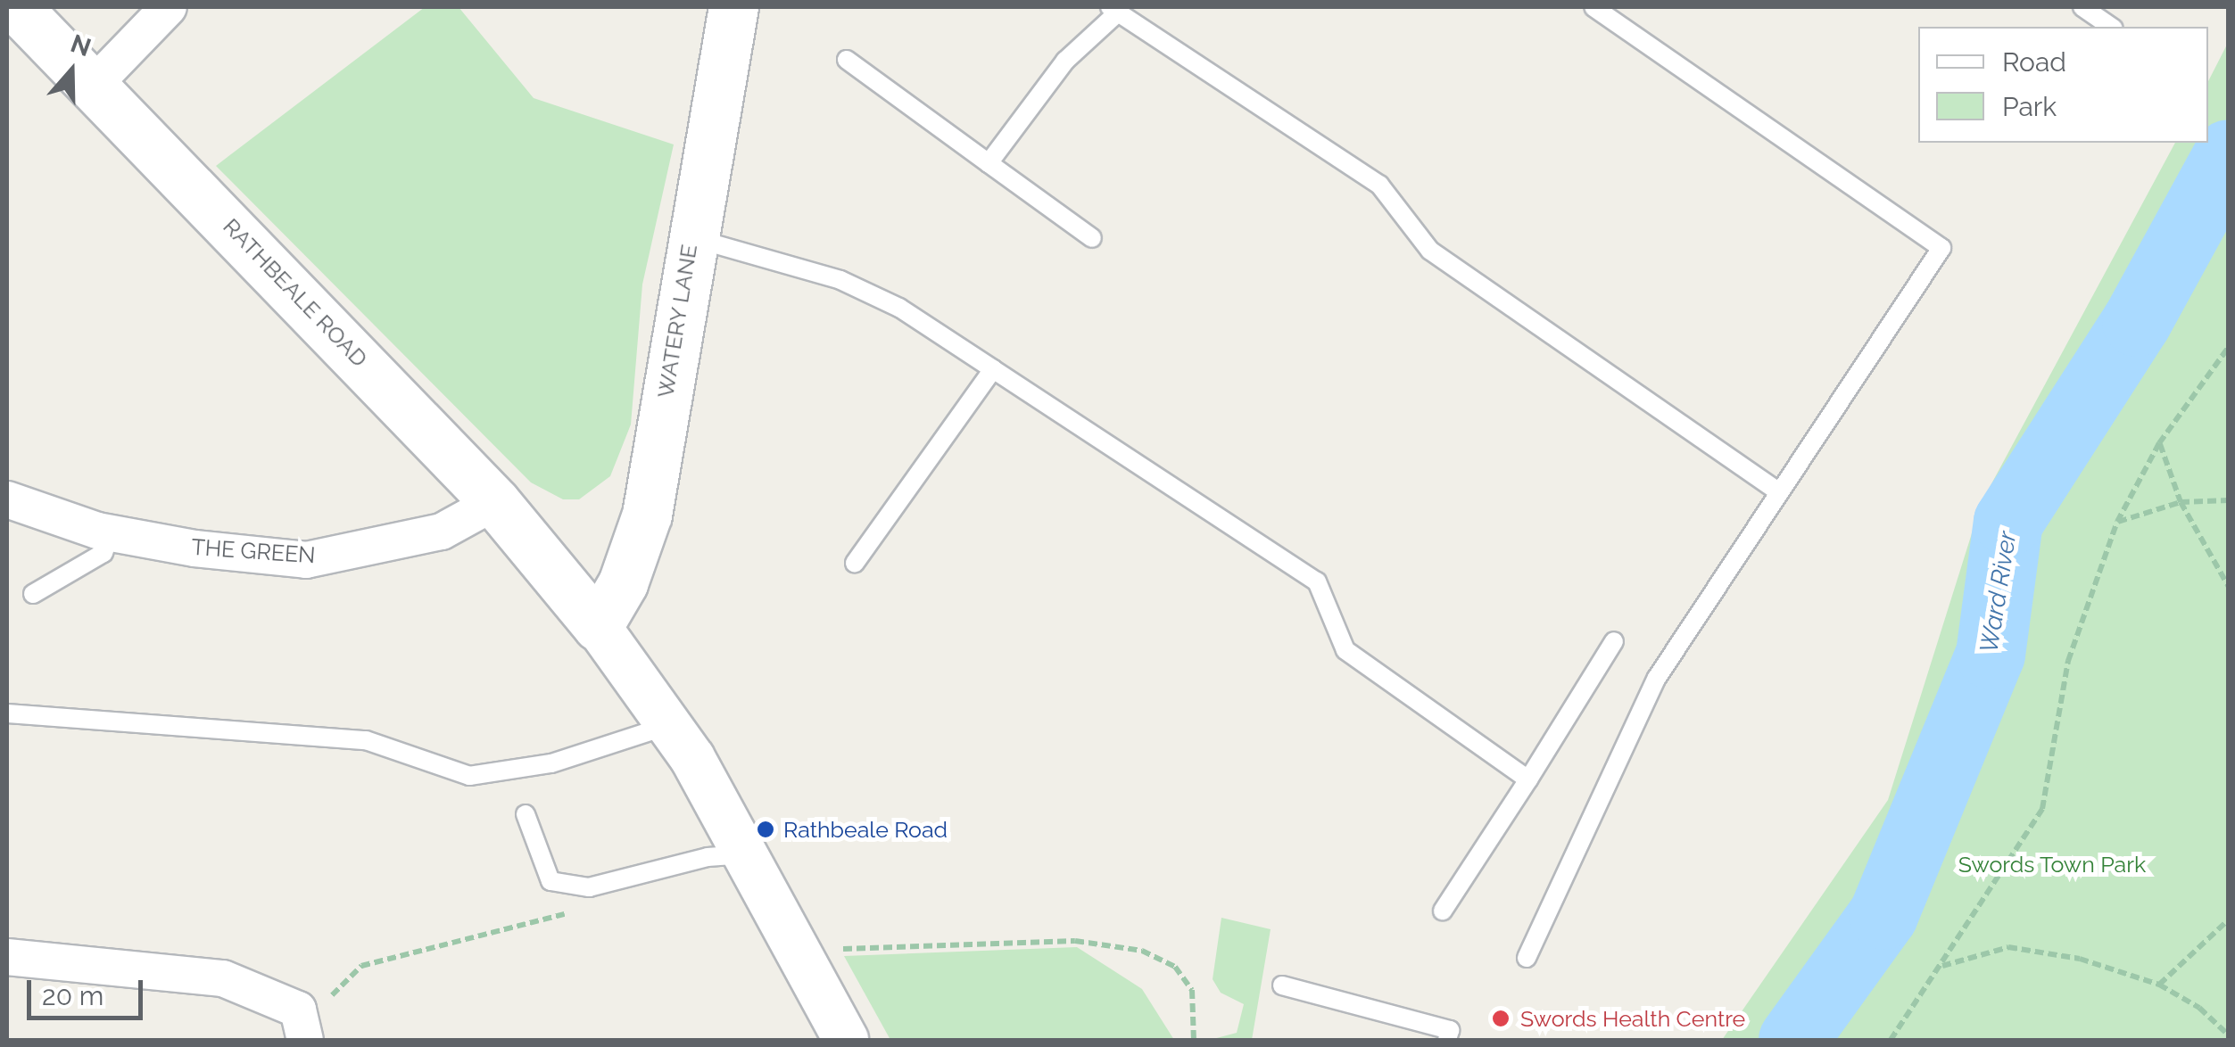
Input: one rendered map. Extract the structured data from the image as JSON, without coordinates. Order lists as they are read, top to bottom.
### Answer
{
  "streets": {
    "main road": ["RATHBEALE ROAD", "WATERY LANE"],
    "street": ["THE GREEN"]
  },
  "crossings": [
    ["RATHBEALE ROAD", "WATERY LANE"],
    ["RATHBEALE ROAD", "THE GREEN"]
  ],
  "water": ["Ward River"],
  "parks": ["Swords Town Park"],
  "places": ["Rathbeale Road", "Swords Health Centre"],
  "legend": ["Road", "Park"],
  "scale_bar": "20 m",
  "north": "top"
}
